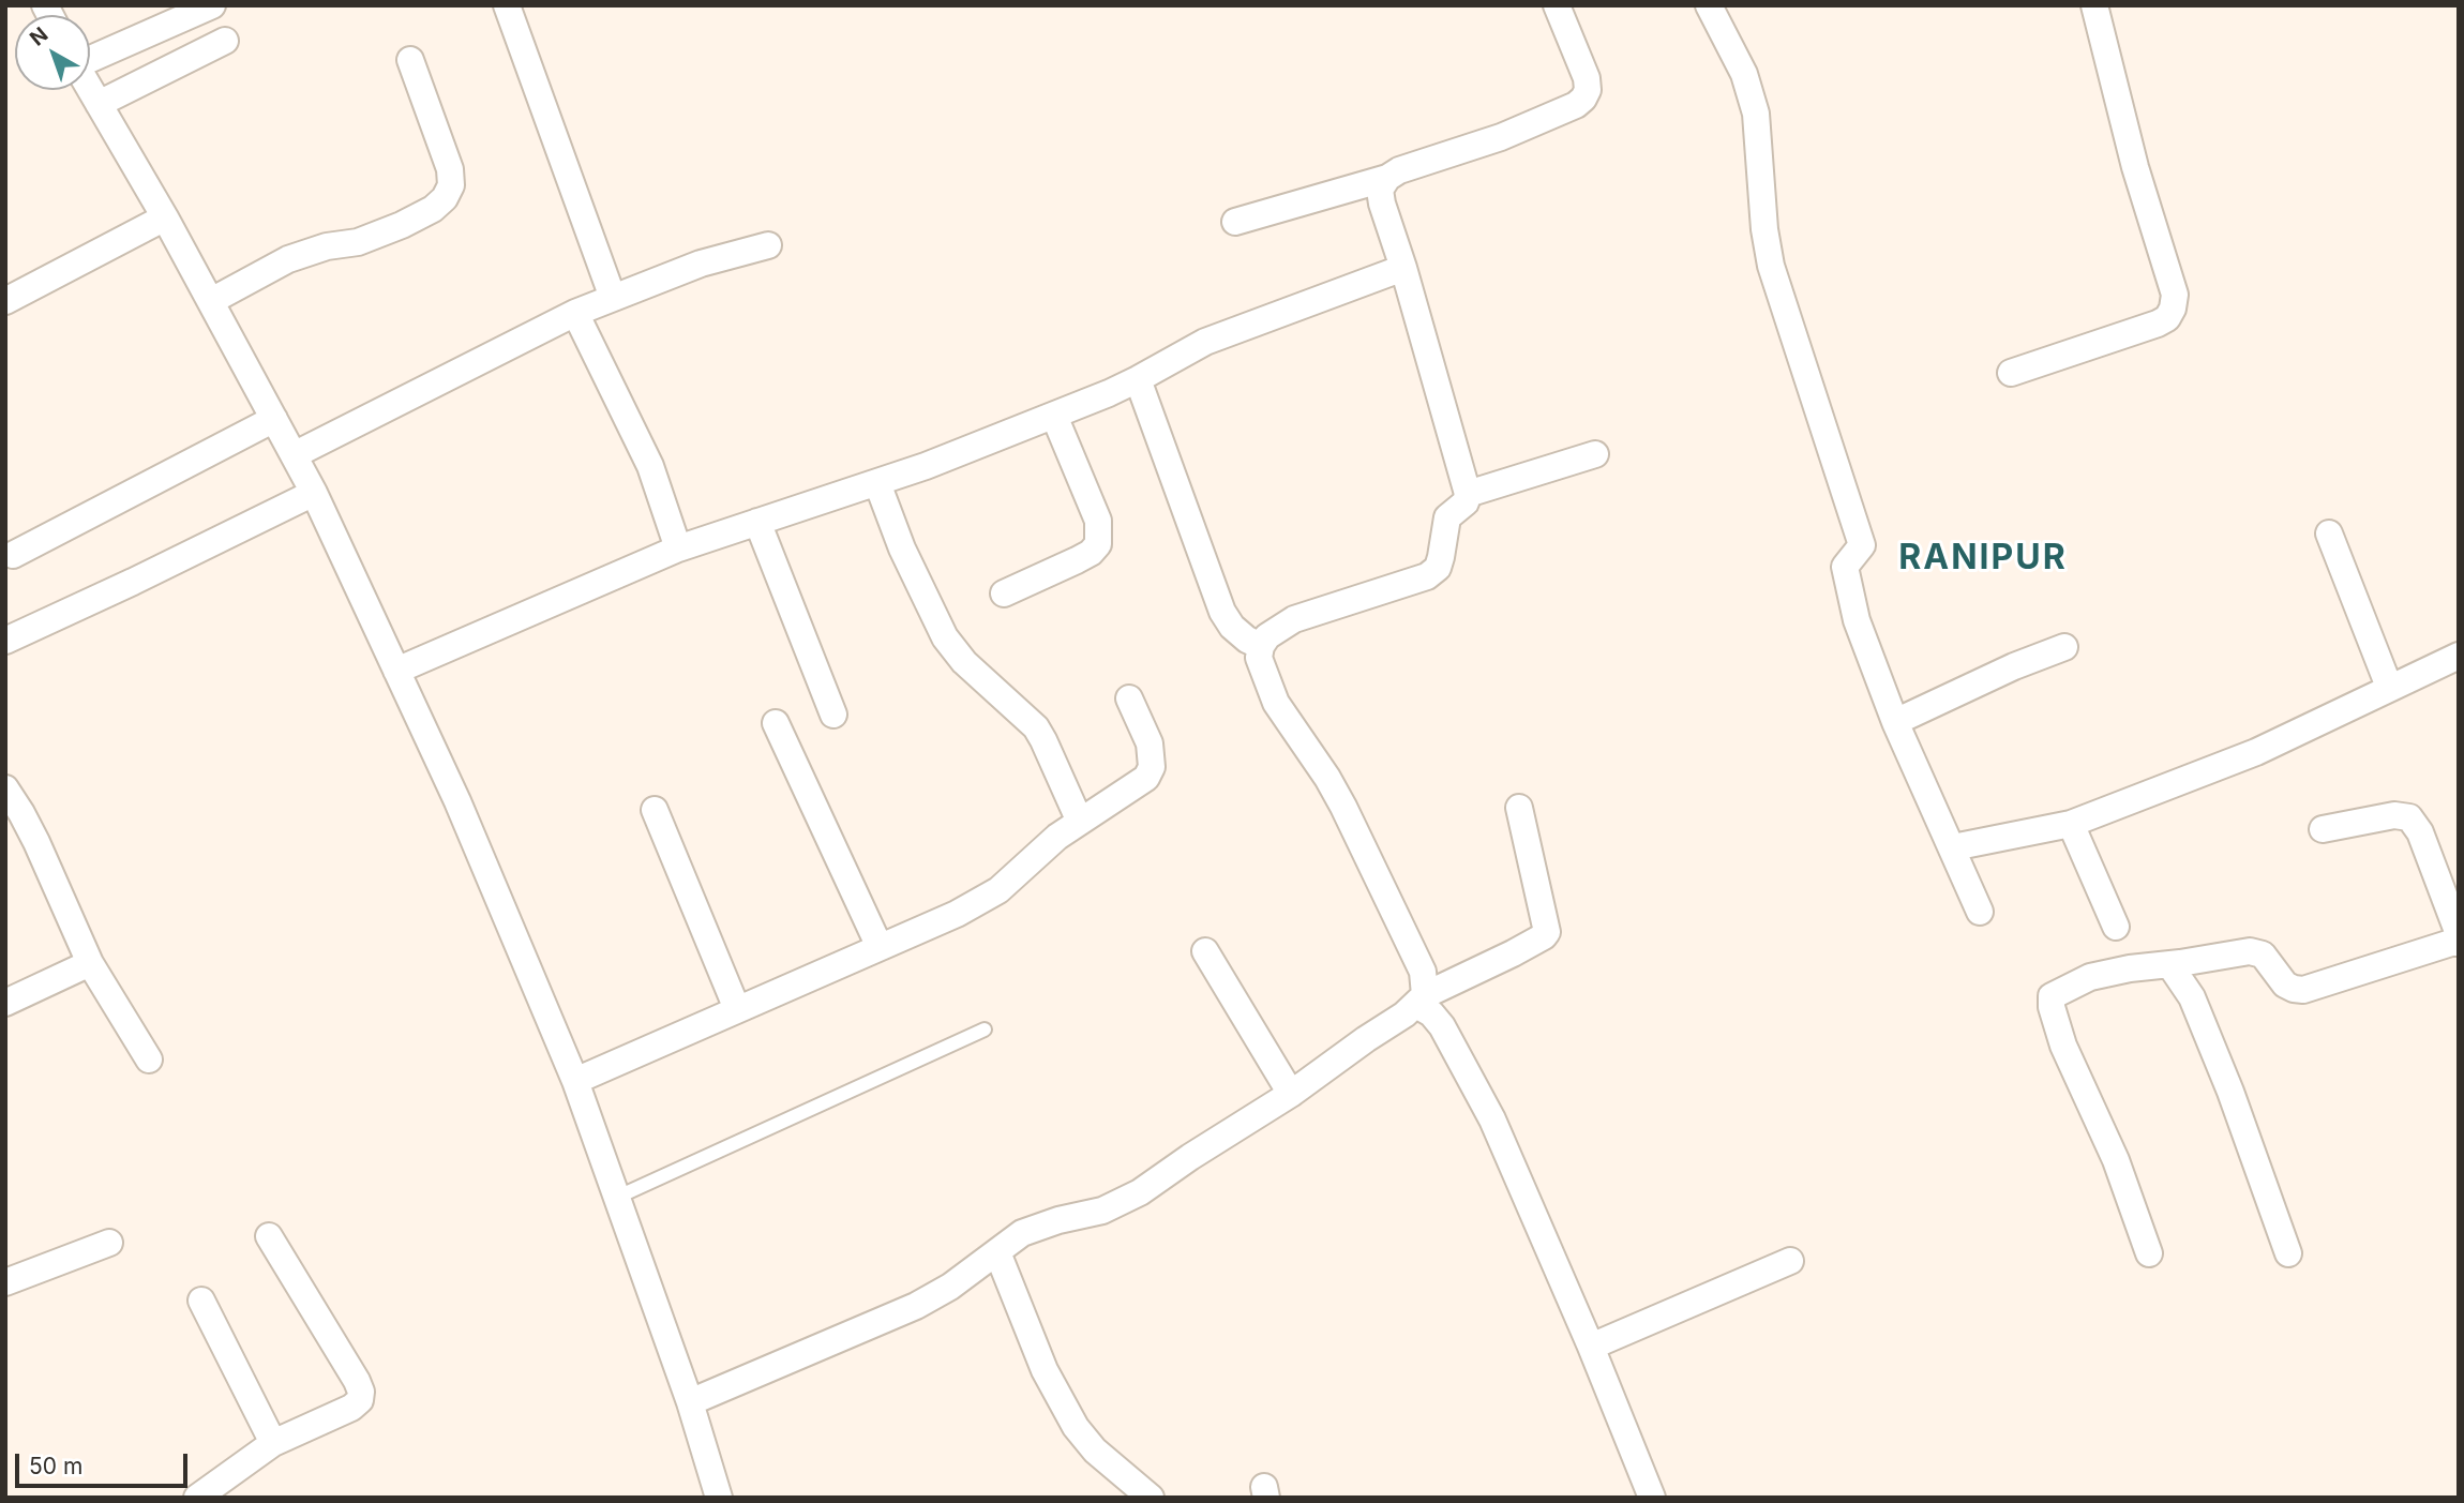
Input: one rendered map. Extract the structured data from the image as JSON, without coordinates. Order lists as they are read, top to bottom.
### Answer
{
  "districts": ["RANIPUR"],
  "scale_bar": "50 m",
  "north": "top left"
}
